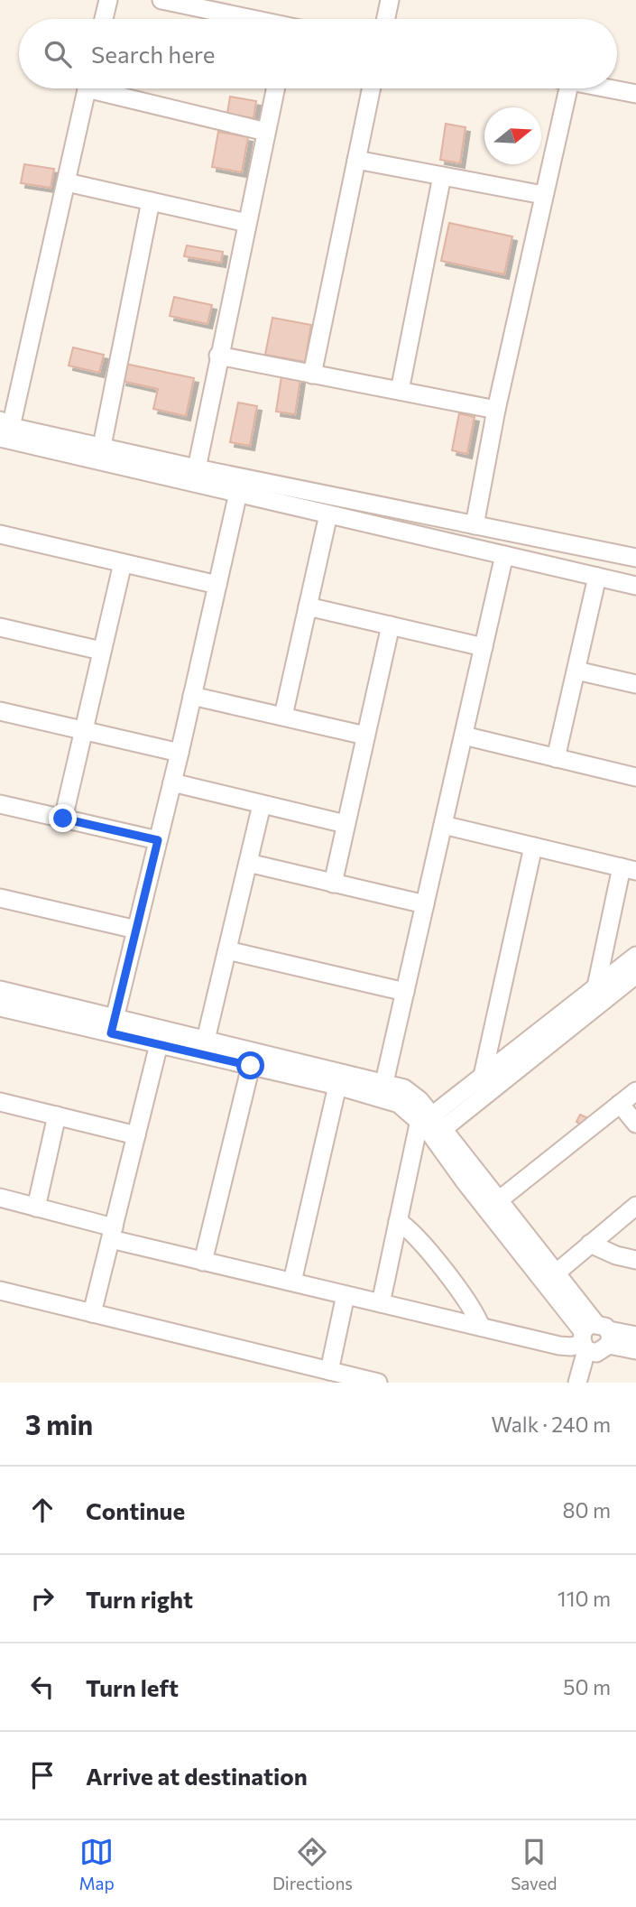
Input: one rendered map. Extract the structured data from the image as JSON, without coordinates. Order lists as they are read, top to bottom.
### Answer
{
  "north": "right",
  "page": {
    "search": "Search here",
    "heading": ["3 min", "Walk · 240 m"],
    "list": [
      ["Continue", "80 m"],
      ["Turn right", "110 m"],
      ["Turn left", "50 m"],
      "Arrive at destination"
    ],
    "nav": ["Map", "Directions", "Saved"]
  }
}
